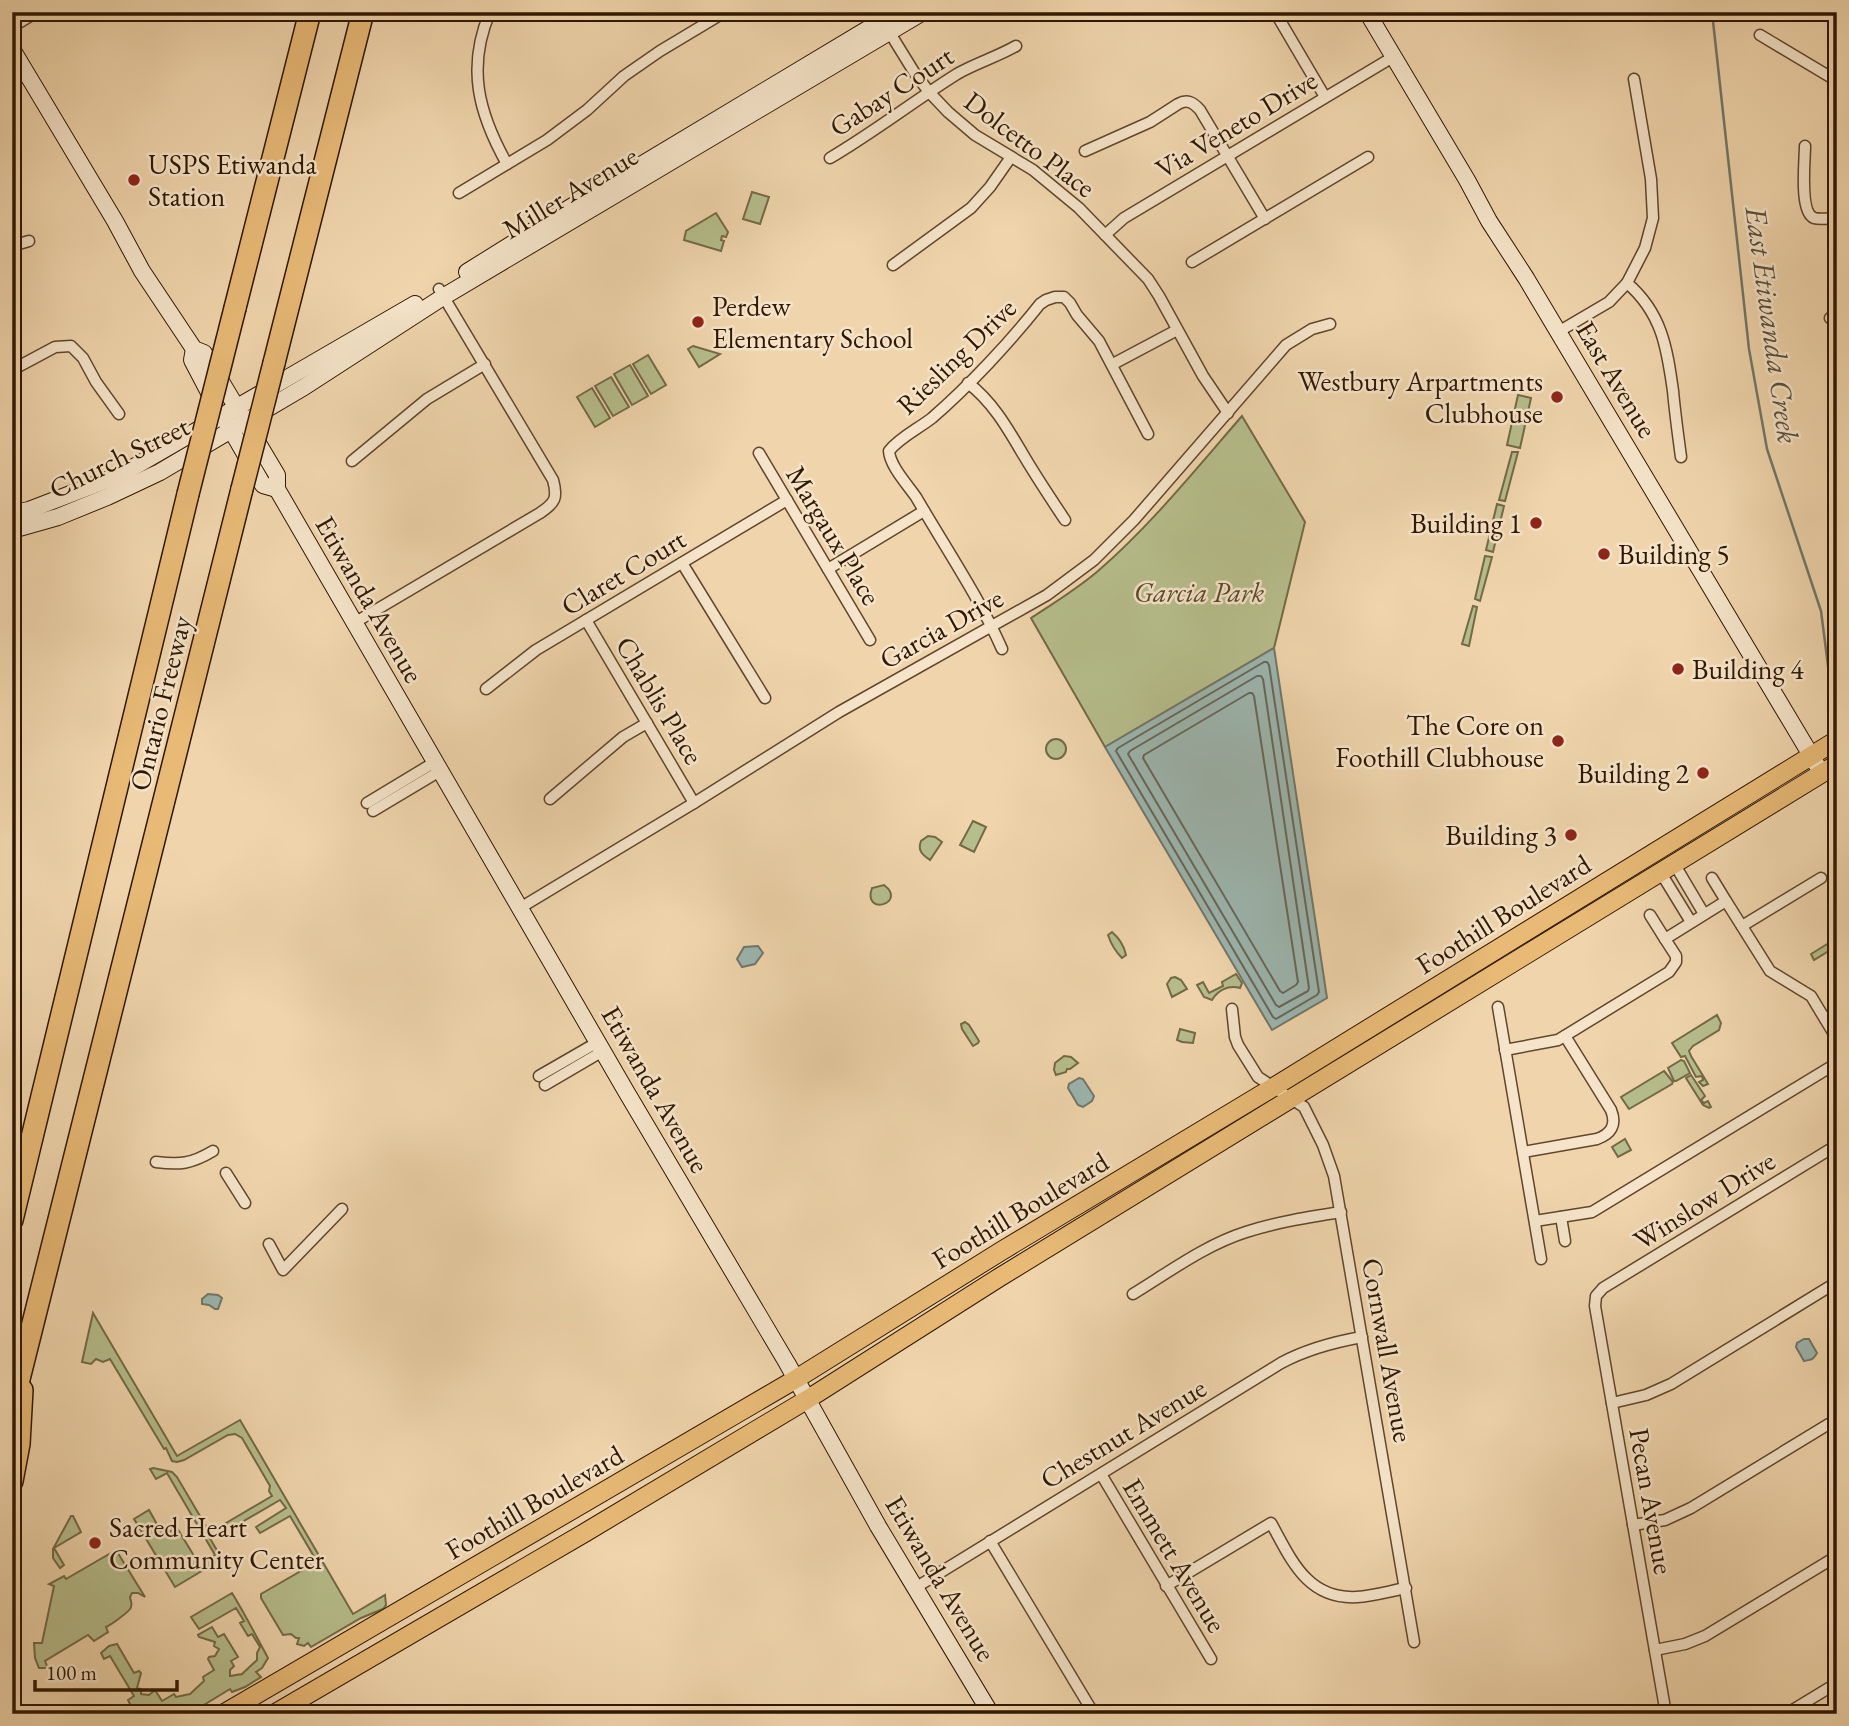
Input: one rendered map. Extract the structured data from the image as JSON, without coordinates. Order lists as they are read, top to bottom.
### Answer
{
  "streets": {
    "highway": ["Ontario Freeway"],
    "main road": [
      "Miller Avenue",
      "East Avenue",
      "Church Street",
      "Etiwanda Avenue",
      "Foothill Boulevard"
    ],
    "street": [
      "Gabay Court",
      "Via Veneto Drive",
      "Dolcetto Place",
      "Riesling Drive",
      "Margaux Place",
      "Claret Court",
      "Garcia Drive",
      "Chablis Place",
      "Winslow Drive",
      "Cornwall Avenue",
      "Chestnut Avenue",
      "Pecan Avenue",
      "Emmett Avenue"
    ]
  },
  "crossings": [
    ["Gabay Court", "Dolcetto Place"],
    ["Via Veneto Drive", "Dolcetto Place"],
    ["Via Veneto Drive", "East Avenue"],
    ["Dolcetto Place", "Miller Avenue"],
    ["Dolcetto Place", "Garcia Drive"],
    ["Miller Avenue", "Church Street"],
    ["Miller Avenue", "Etiwanda Avenue"],
    ["East Avenue", "Foothill Boulevard"],
    ["Church Street", "Etiwanda Avenue"],
    ["Margaux Place", "Claret Court"],
    ["Claret Court", "Chablis Place"],
    ["Etiwanda Avenue", "Garcia Drive"],
    ["Etiwanda Avenue", "Foothill Boulevard"],
    ["Etiwanda Avenue", "Chestnut Avenue"],
    ["Garcia Drive", "Chablis Place"],
    ["Foothill Boulevard", "Cornwall Avenue"],
    ["Winslow Drive", "Pecan Avenue"],
    ["Cornwall Avenue", "Chestnut Avenue"],
    ["Chestnut Avenue", "Emmett Avenue"]
  ],
  "water": ["East Etiwanda Creek"],
  "parks": ["Garcia Park"],
  "places": [
    "USPS Etiwanda Station",
    "Perdew Elementary School",
    "Westbury Arpartments Clubhouse",
    "Building 1",
    "Building 5",
    "Building 4",
    "The Core on Foothill Clubhouse",
    "Building 2",
    "Building 3",
    "Sacred Heart Community Center"
  ],
  "scale_bar": "100 m"
}
